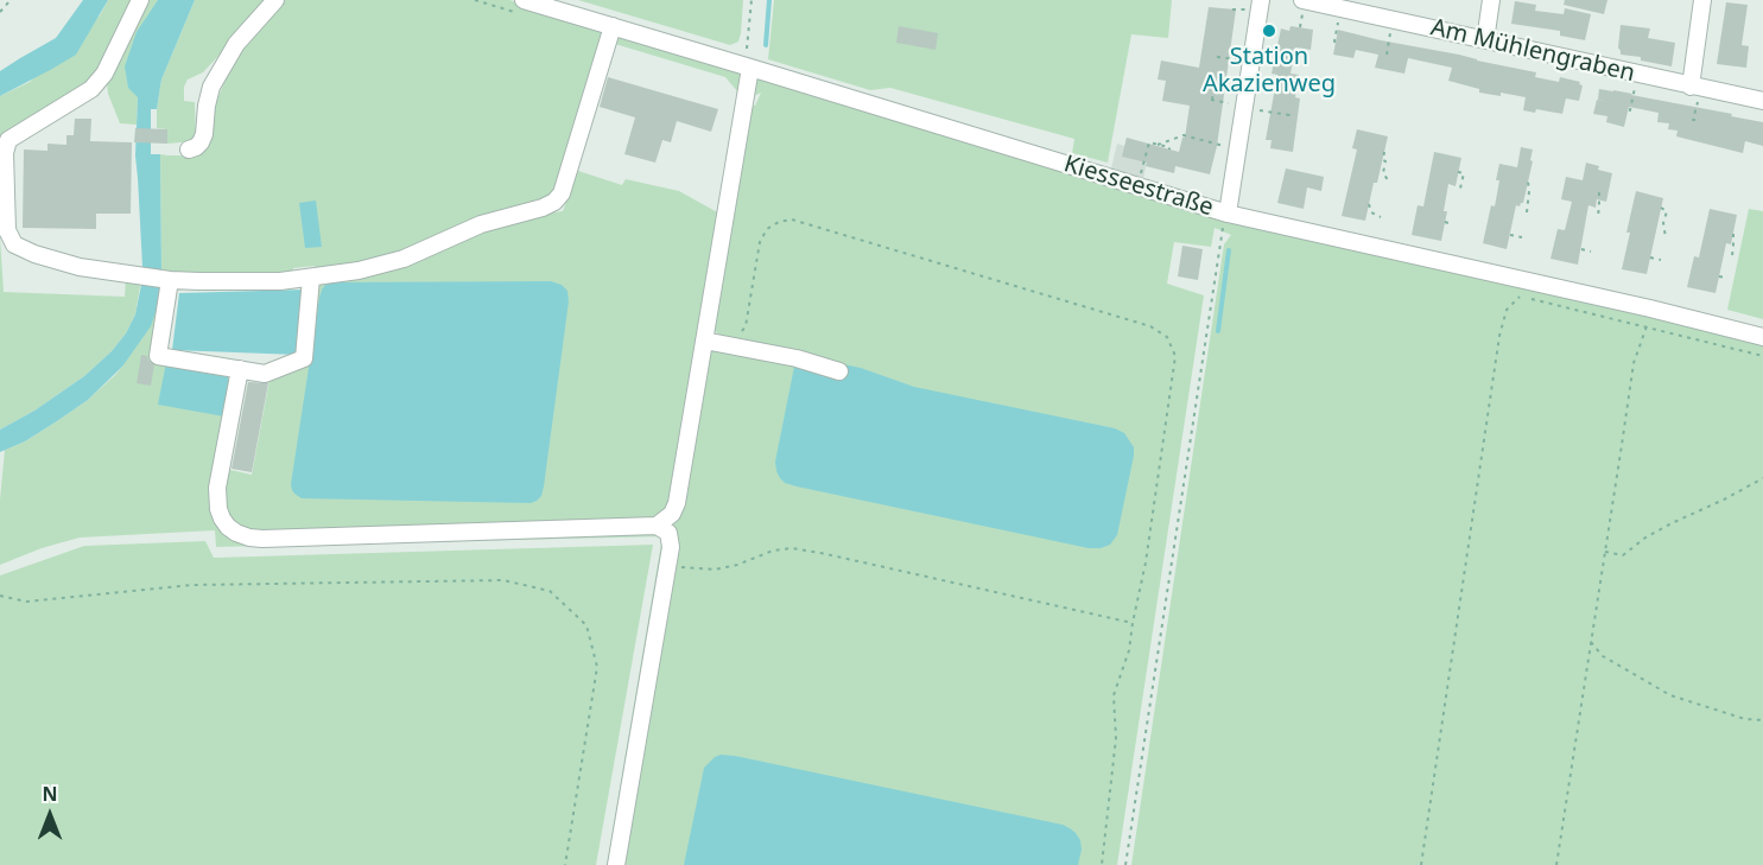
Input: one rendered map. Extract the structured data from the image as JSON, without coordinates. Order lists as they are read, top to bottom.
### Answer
{
  "streets": {
    "street": ["Am Mühlengraben", "Kiesseestraße"]
  },
  "places": ["Station Akazienweg"],
  "north": "top"
}
